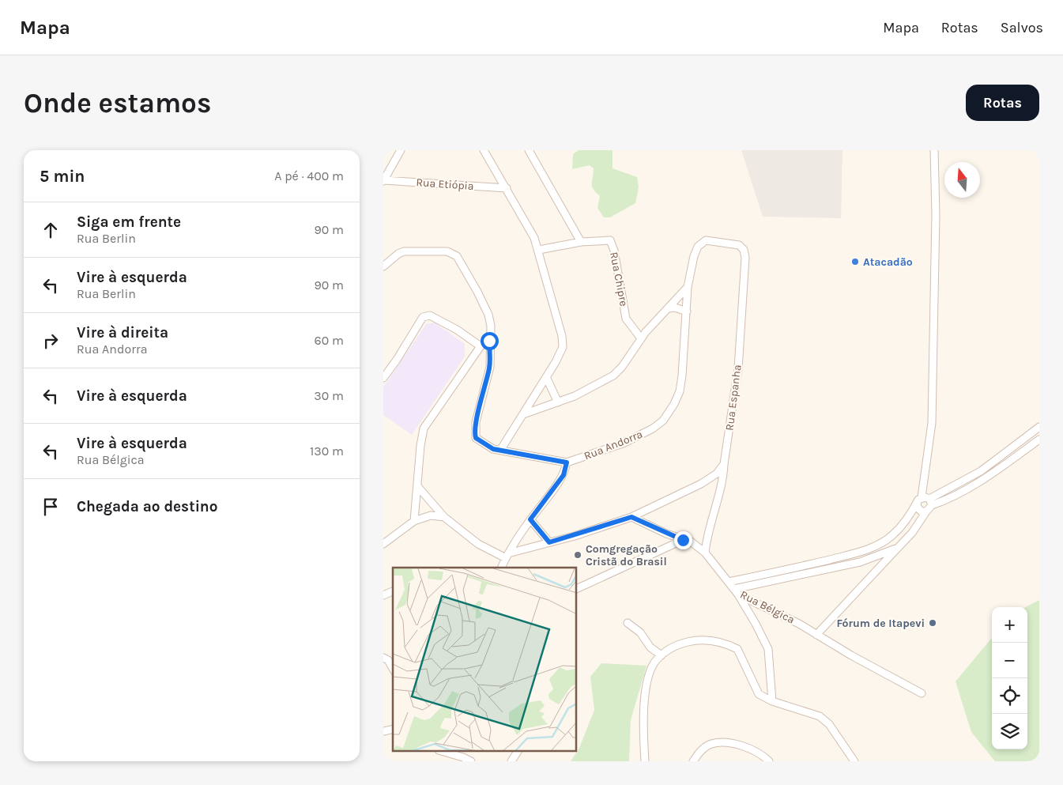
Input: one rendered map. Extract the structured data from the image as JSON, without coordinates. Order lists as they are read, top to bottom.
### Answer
{
  "streets": {
    "street": [
      "Rua Etiópia",
      "Rua Chipre",
      "Rua Espanha",
      "Rua Andorra",
      "Rua Bélgica"
    ]
  },
  "crossings": [
    ["Rua Espanha", "Rua Andorra"]
  ],
  "places": ["Atacadão", "Comgregação Cristã do Brasil", "Fórum de Itapevi"],
  "north": "top",
  "page": {
    "header": "Mapa",
    "nav": ["Mapa", "Rotas", "Salvos"],
    "buttons": "Rotas",
    "title": "Onde estamos",
    "heading": ["5 min", "A pé · 400 m"],
    "list": [
      ["Siga em frente", "Rua Berlin", "90 m"],
      ["Vire à esquerda", "Rua Berlin", "90 m"],
      ["Vire à direita", "Rua Andorra", "60 m"],
      ["Vire à esquerda", "30 m"],
      ["Vire à esquerda", "Rua Bélgica", "130 m"],
      "Chegada ao destino"
    ],
    "map_buttons": ["+", "−"]
  }
}
